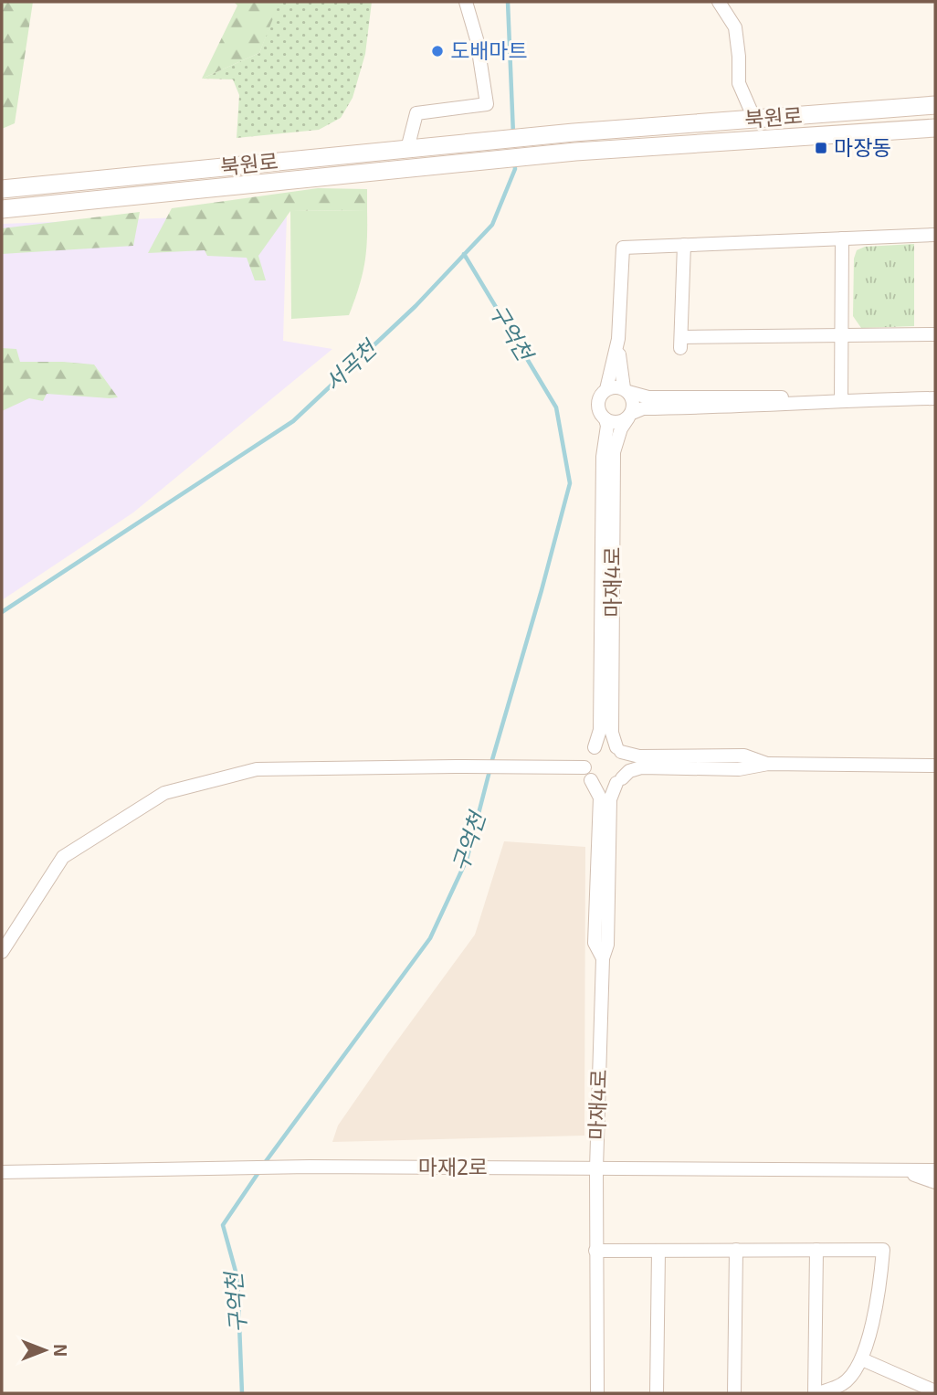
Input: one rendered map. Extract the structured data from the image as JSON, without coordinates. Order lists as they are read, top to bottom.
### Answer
{
  "streets": {
    "street": ["북원로", "마재4로", "마재2로"]
  },
  "crossings": [
    ["마재4로", "마재2로"]
  ],
  "water": ["구억천", "서곡천"],
  "places": {
    "other": ["도배마트"],
    "transit": ["마장동"]
  },
  "north": "right"
}
